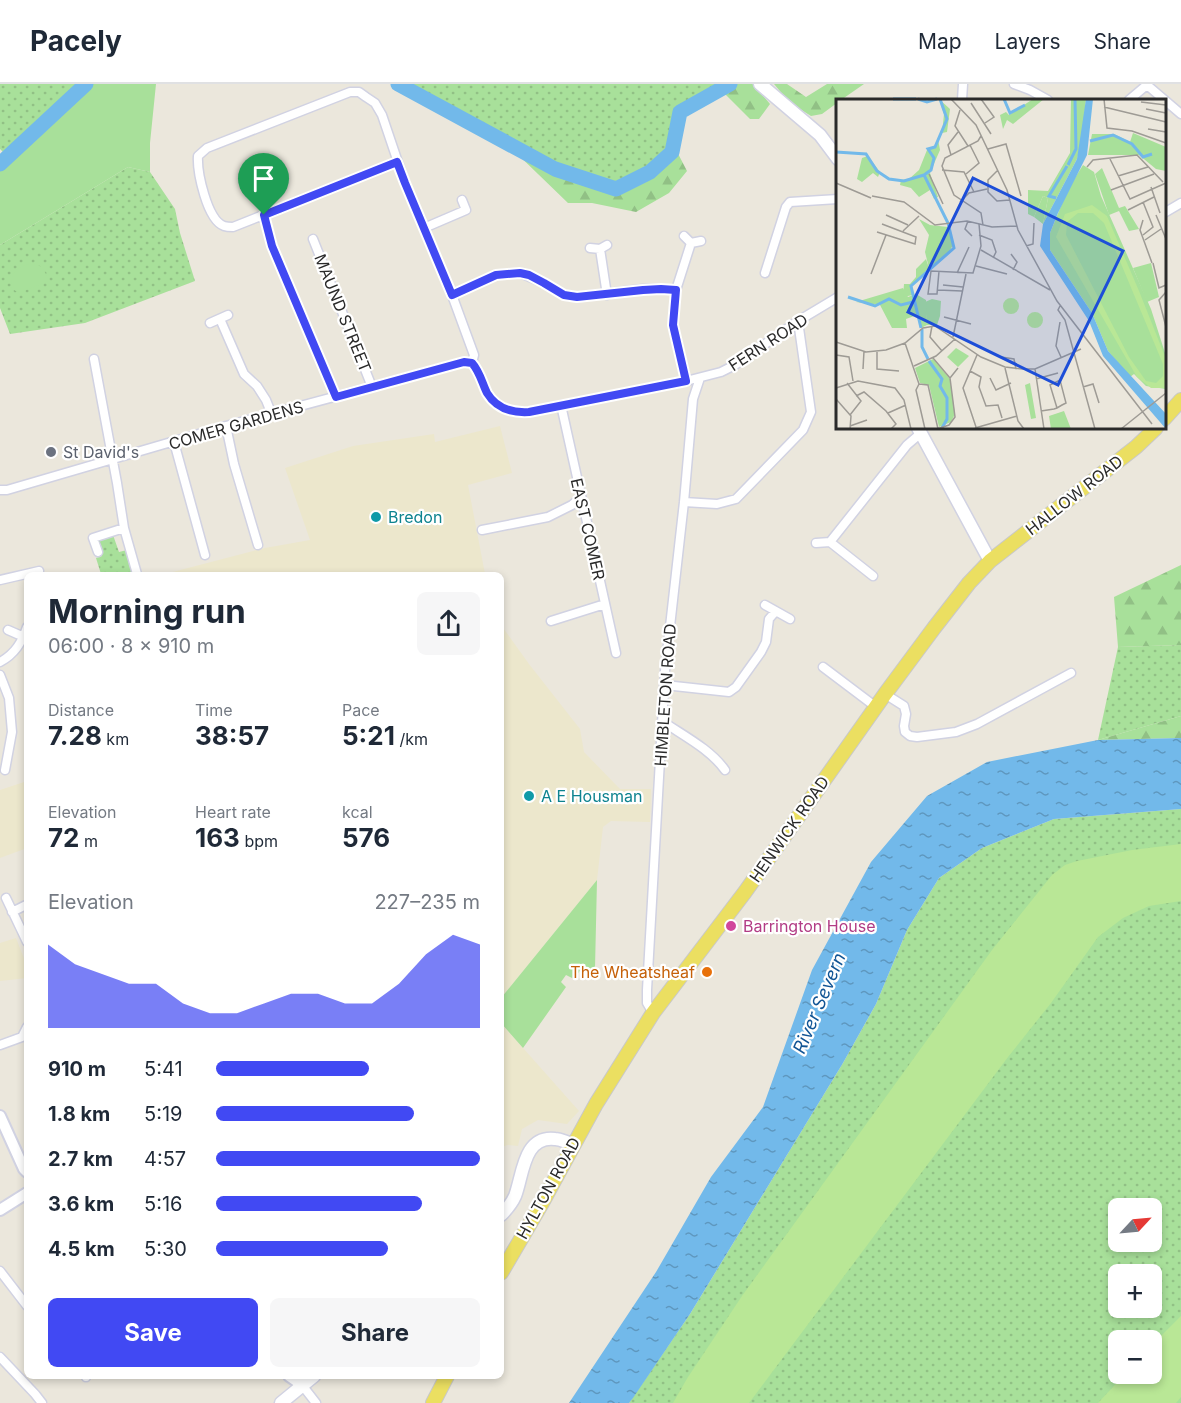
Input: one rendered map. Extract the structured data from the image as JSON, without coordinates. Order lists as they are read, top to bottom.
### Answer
{
  "streets": {
    "main road": ["HALLOW ROAD", "HENWICK ROAD", "HYLTON ROAD"],
    "street": [
      "MAUND STREET",
      "FERN ROAD",
      "COMER GARDENS",
      "EAST COMER",
      "HIMBLETON ROAD"
    ]
  },
  "crossings": [
    ["MAUND STREET", "COMER GARDENS"],
    ["FERN ROAD", "COMER GARDENS"],
    ["FERN ROAD", "EAST COMER"],
    ["FERN ROAD", "HIMBLETON ROAD"],
    ["HALLOW ROAD", "HENWICK ROAD"],
    ["HIMBLETON ROAD", "HENWICK ROAD"],
    ["HENWICK ROAD", "HYLTON ROAD"]
  ],
  "water": ["River Severn"],
  "places": [
    "St David's",
    "Bredon",
    "A E Housman",
    "Barrington House",
    "The Wheatsheaf"
  ],
  "north": "top right",
  "page": {
    "header": "Pacely",
    "nav": ["Map", "Layers", "Share"],
    "heading": ["Morning run", "06:00 · 8 × 910 m"],
    "stats": [
      ["Distance", "7.28 km"],
      ["Time", "38:57"],
      ["Pace", "5:21 /km"],
      ["Elevation", "72 m"],
      ["Heart rate", "163 bpm"],
      ["kcal", "576"]
    ],
    "chart": ["Elevation", "227–235 m"],
    "list": [
      {
        "name": "910 m",
        "note": "5:41"
      },
      {
        "name": "1.8 km",
        "note": "5:19"
      },
      {
        "name": "2.7 km",
        "note": "4:57"
      },
      {
        "name": "3.6 km",
        "note": "5:16"
      },
      {
        "name": "4.5 km",
        "note": "5:30"
      }
    ],
    "map_buttons": ["+", "−"],
    "buttons": ["Save", "Share"]
  }
}
